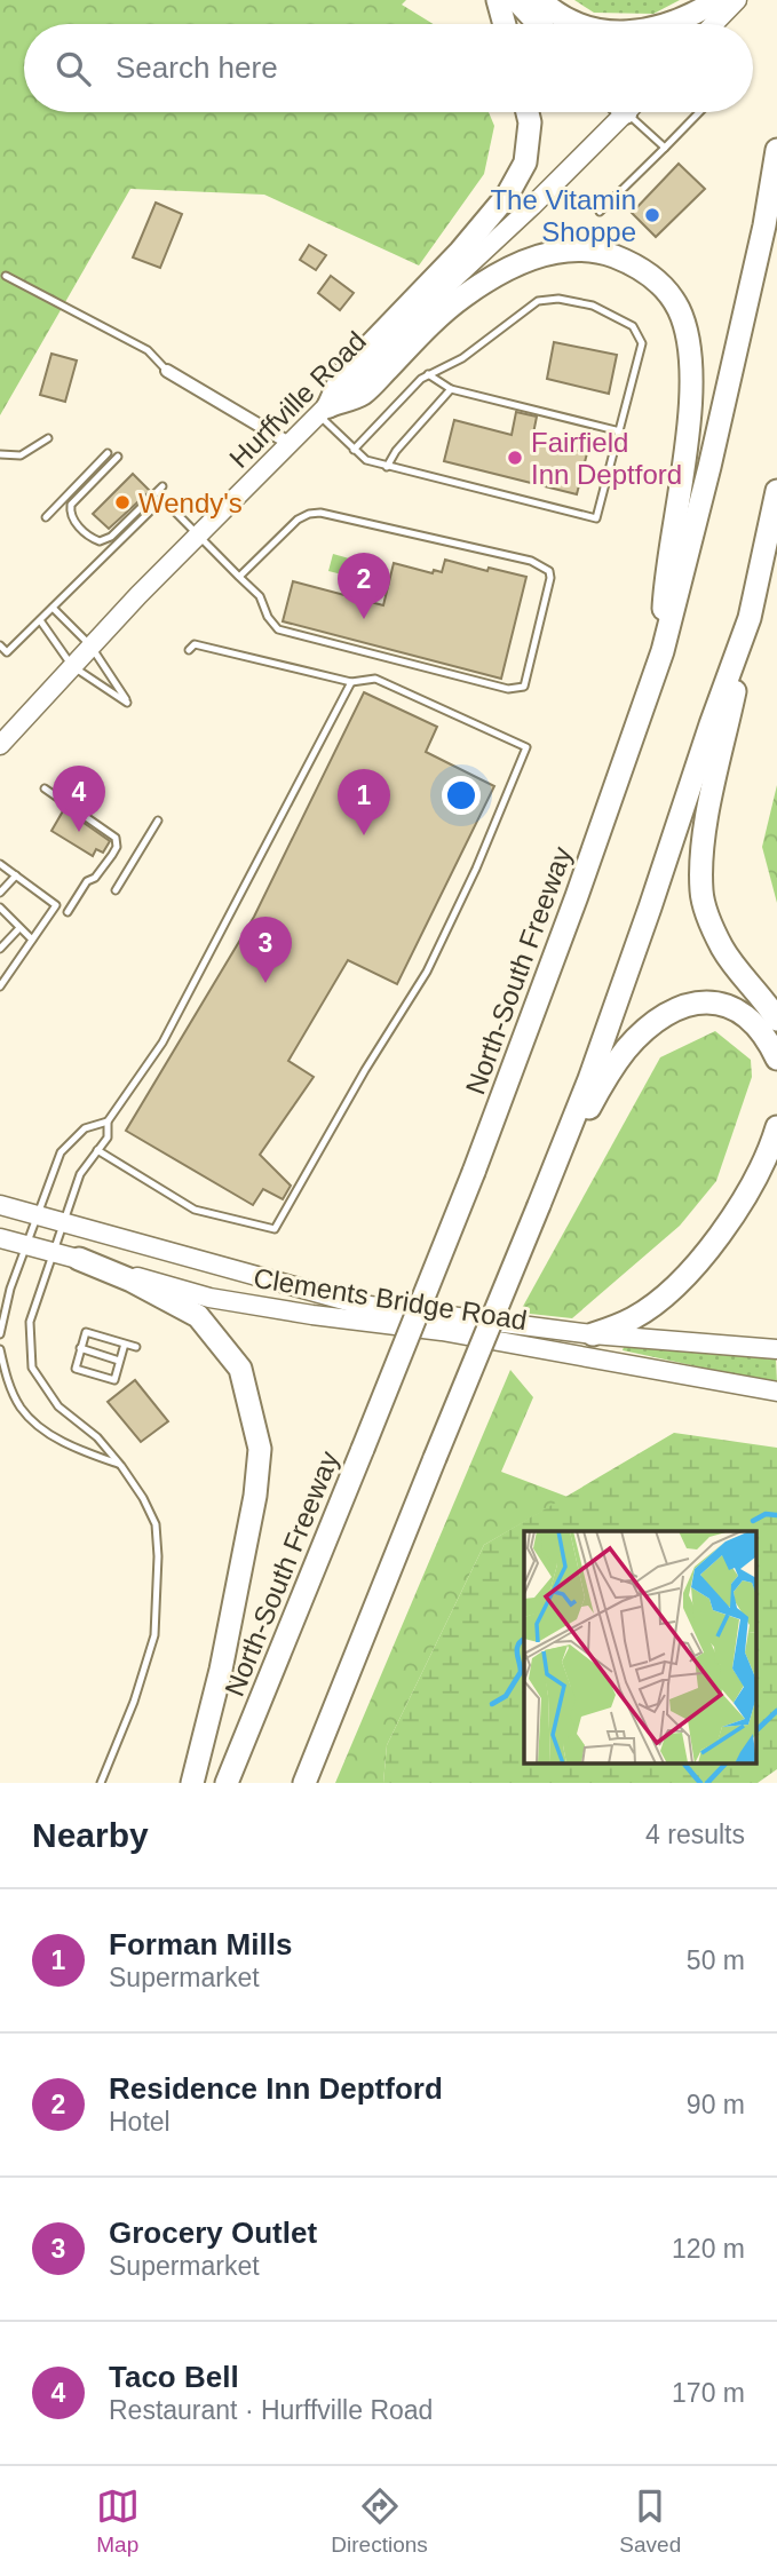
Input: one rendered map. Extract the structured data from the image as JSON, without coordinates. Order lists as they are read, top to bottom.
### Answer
{
  "streets": {
    "highway": ["North-South Freeway"],
    "main road": ["Hurffville Road", "Clements Bridge Road"]
  },
  "places": ["The Vitamin Shoppe", "Fairfield Inn Deptford", "Wendy's"],
  "page": {
    "search": "Search here",
    "pins": [
      "2",
      "4",
      "1",
      "3"
    ],
    "heading": ["Nearby", "4 results"],
    "list": [
      {
        "mark": "1",
        "name": "Forman Mills",
        "note": "Supermarket",
        "value": "50 m"
      },
      {
        "mark": "2",
        "name": "Residence Inn Deptford",
        "note": "Hotel",
        "value": "90 m"
      },
      {
        "mark": "3",
        "name": "Grocery Outlet",
        "note": "Supermarket",
        "value": "120 m"
      },
      {
        "mark": "4",
        "name": "Taco Bell",
        "note": "Restaurant · Hurffville Road",
        "value": "170 m"
      }
    ],
    "nav": ["Map", "Directions", "Saved"]
  }
}
